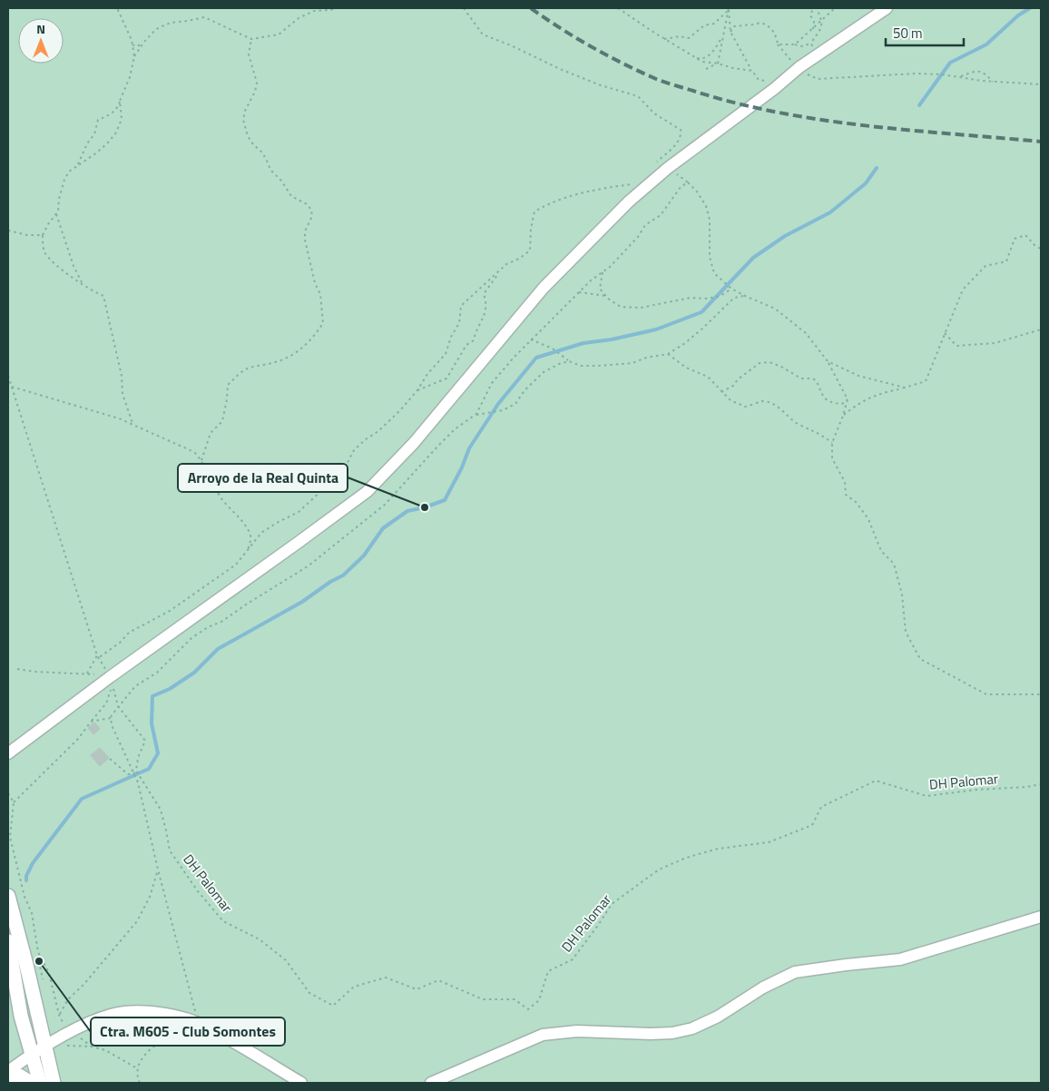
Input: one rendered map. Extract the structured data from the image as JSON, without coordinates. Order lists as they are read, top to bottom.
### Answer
{
  "streets": {
    "path": ["DH Palomar"]
  },
  "places": ["Arroyo de la Real Quinta", "Ctra. M605 - Club Somontes"],
  "scale_bar": "50 m",
  "north": "top"
}
